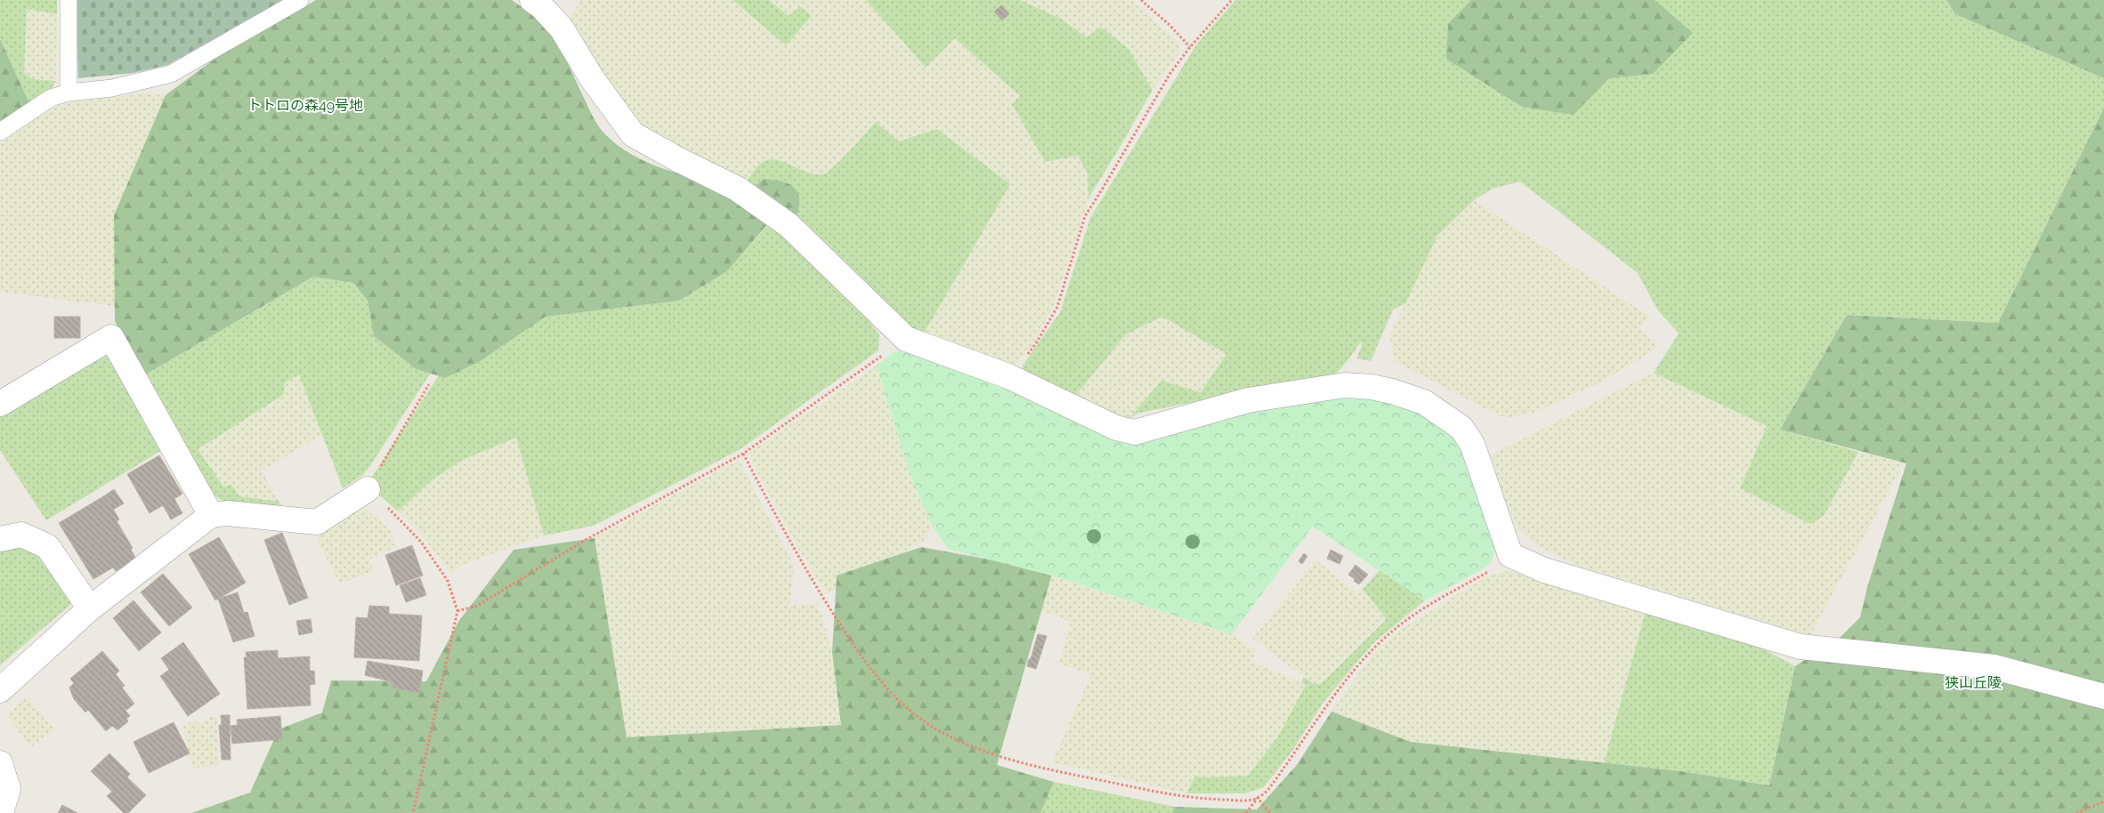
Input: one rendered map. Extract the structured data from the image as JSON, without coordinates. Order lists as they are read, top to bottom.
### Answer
{
  "parks": ["トトロの森49号地", "狭山丘陵"]
}
